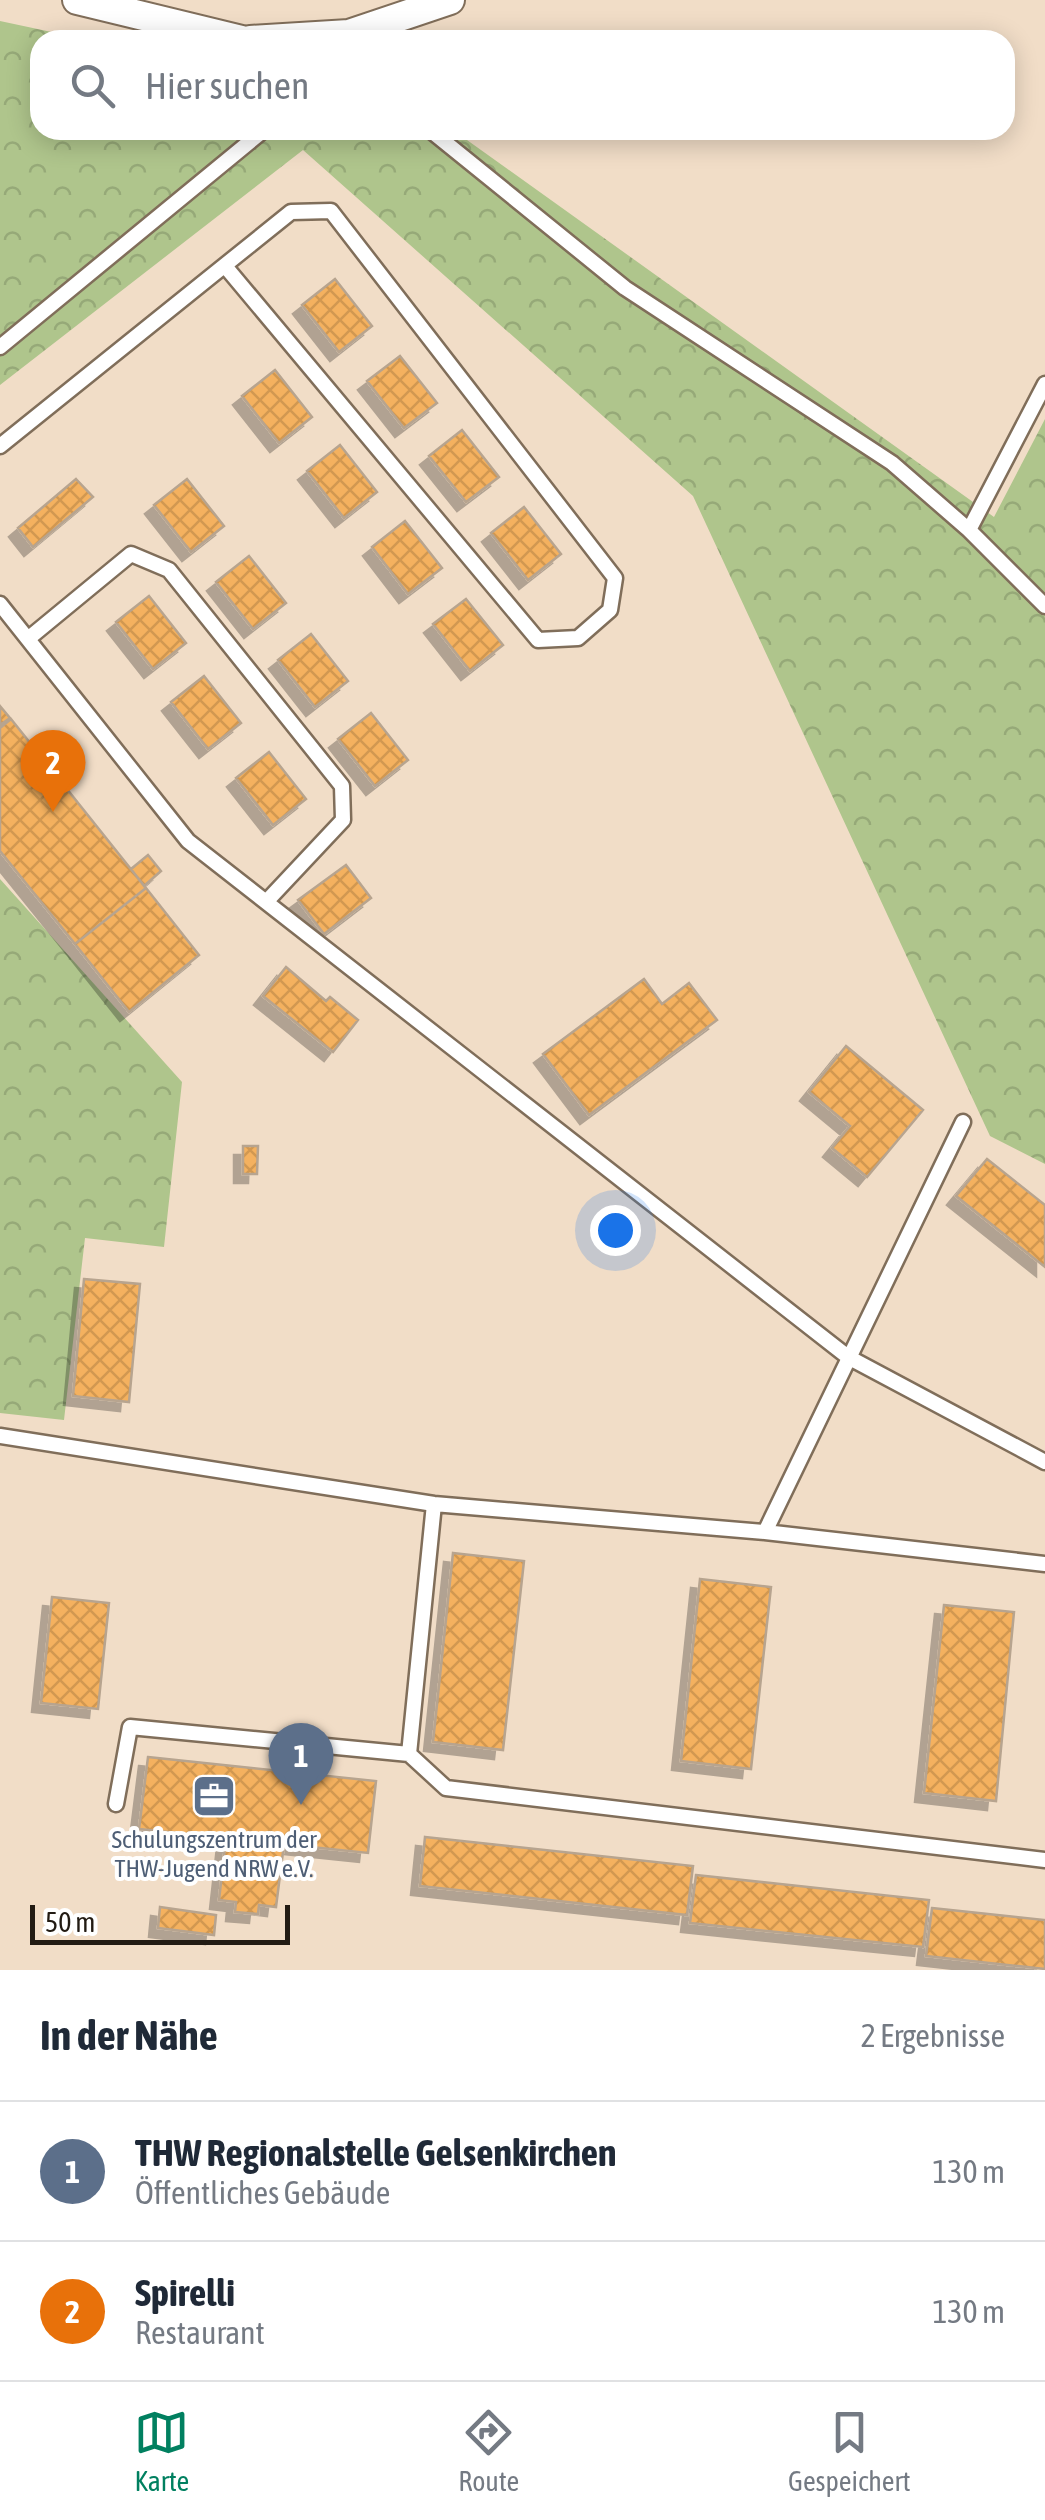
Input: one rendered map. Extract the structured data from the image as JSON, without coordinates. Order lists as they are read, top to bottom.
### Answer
{
  "places": {
    "office": ["Schulungszentrum der THW-Jugend NRW e.V."]
  },
  "scale_bar": "50 m",
  "page": {
    "search": "Hier suchen",
    "pins": ["2", "1"],
    "scale": "50 m",
    "heading": ["In der Nähe", "2 Ergebnisse"],
    "list": [
      {
        "mark": "1",
        "name": "THW Regionalstelle Gelsenkirchen",
        "note": "Öffentliches Gebäude",
        "value": "130 m"
      },
      {
        "mark": "2",
        "name": "Spirelli",
        "note": "Restaurant",
        "value": "130 m"
      }
    ],
    "nav": ["Karte", "Route", "Gespeichert"]
  }
}
